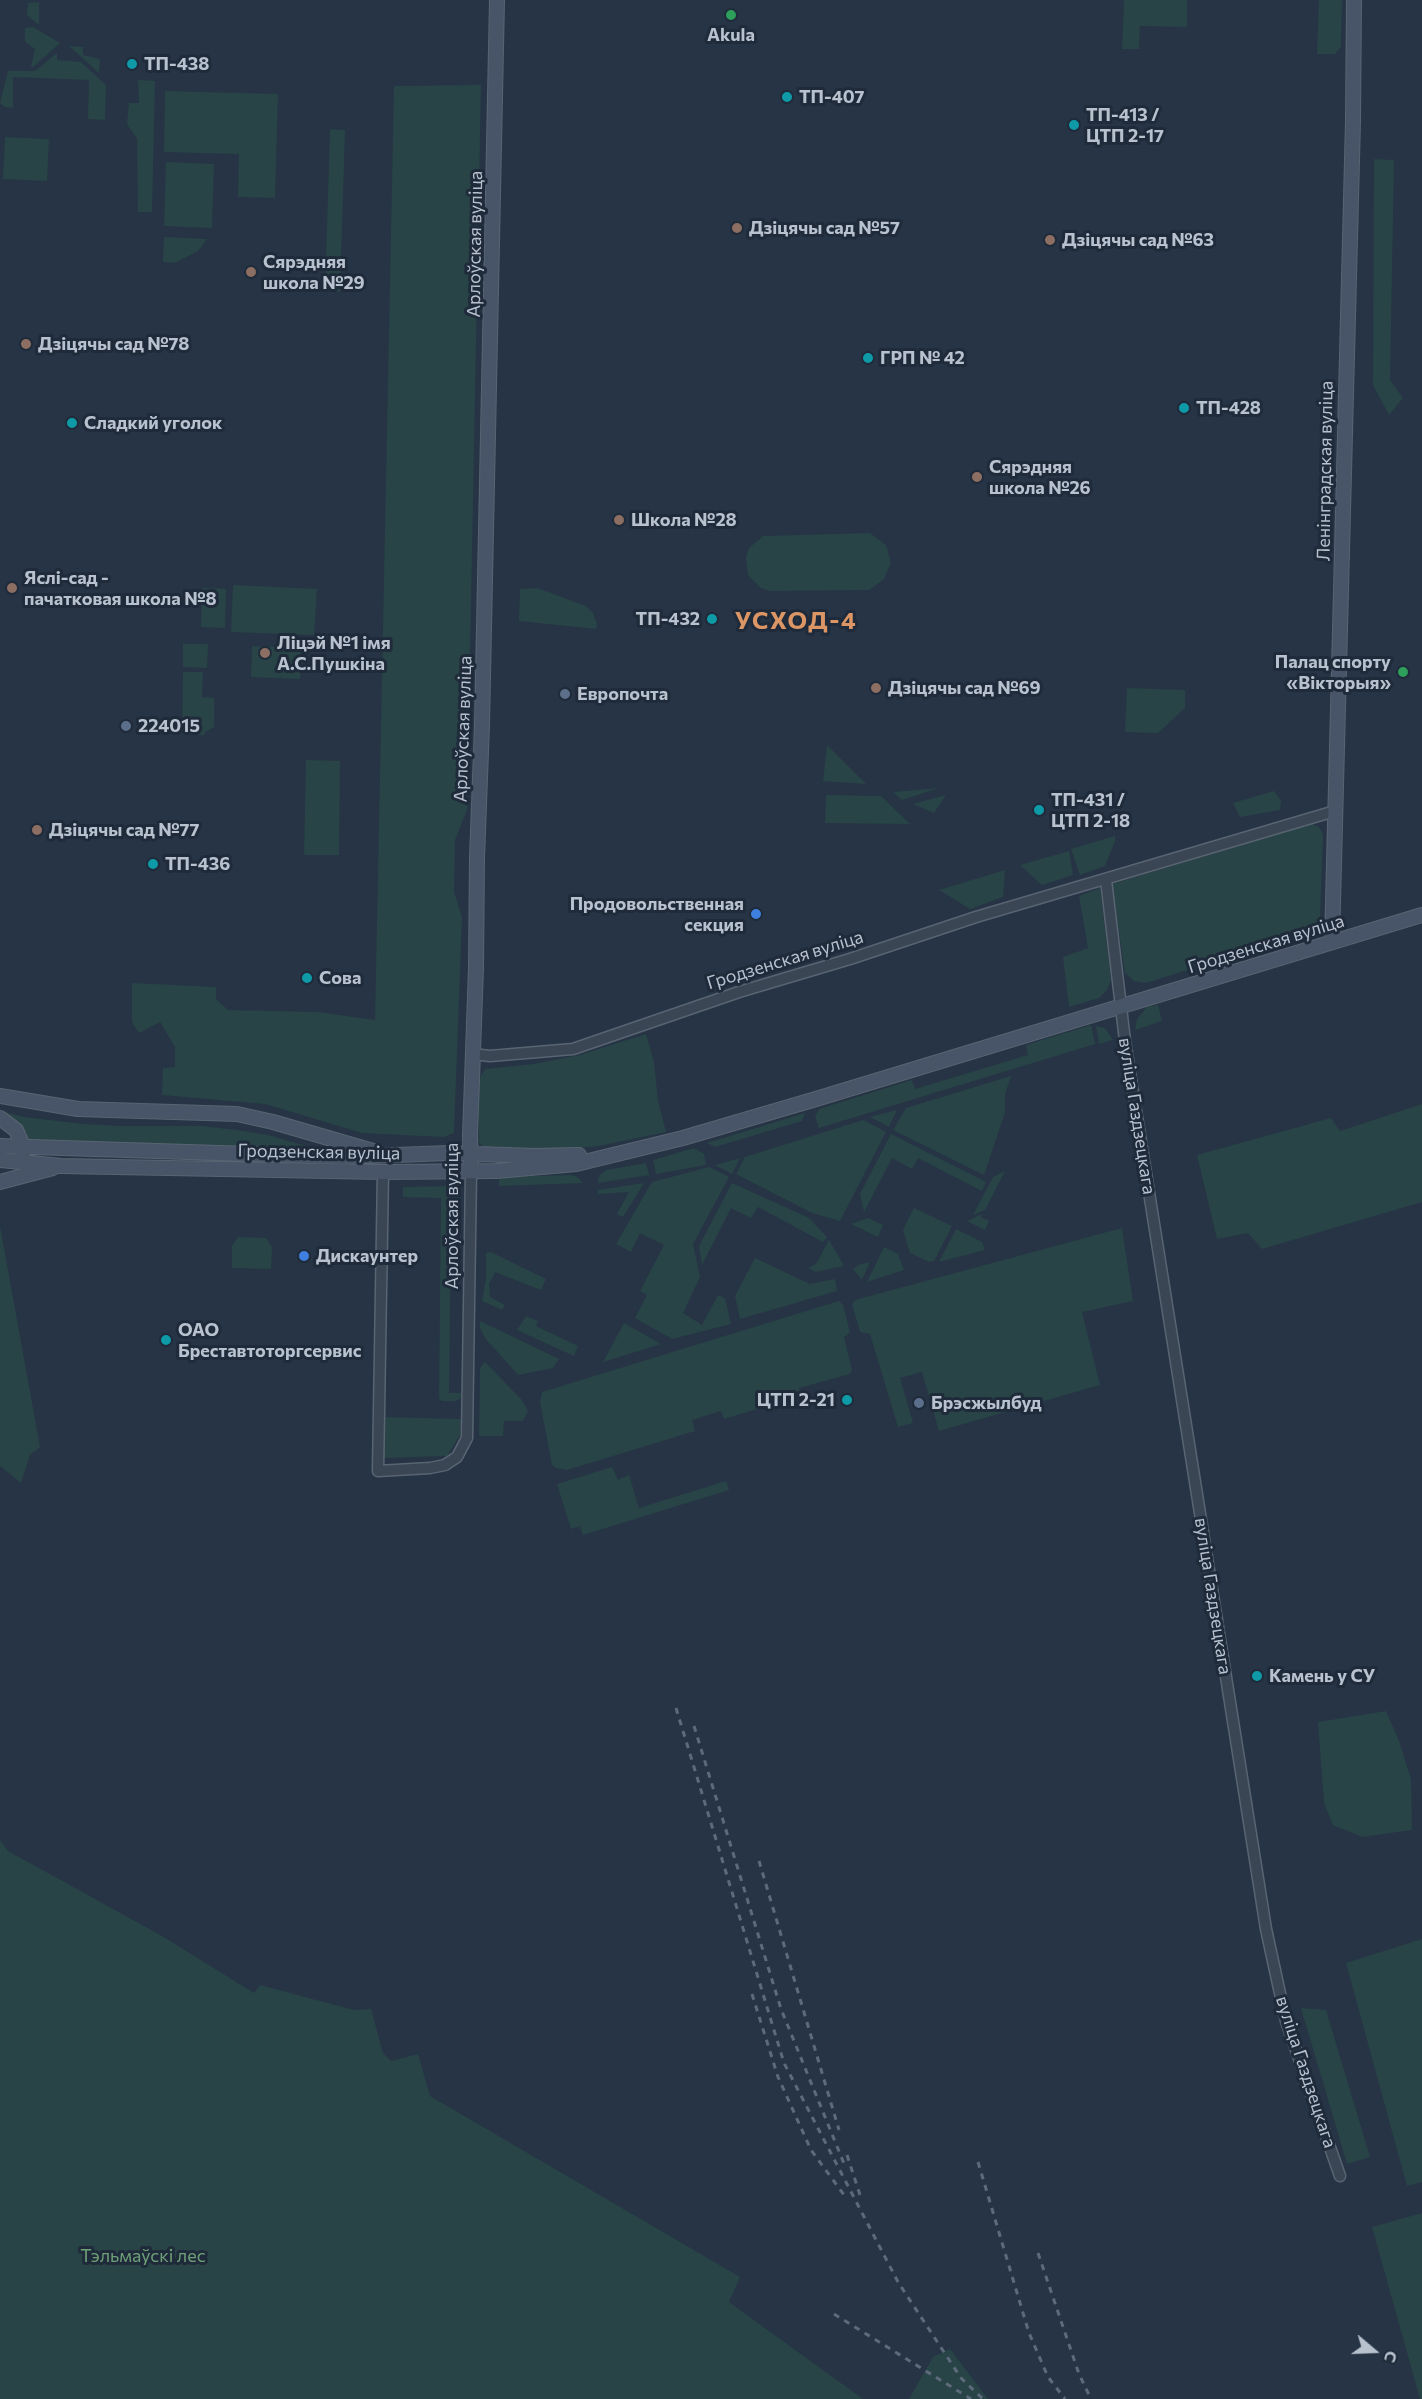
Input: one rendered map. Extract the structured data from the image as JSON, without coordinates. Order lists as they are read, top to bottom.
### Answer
{
  "streets": {
    "main road": ["Арлоўская вуліца", "Ленінградская вуліца", "Гродзенская вуліца"],
    "street": ["вуліца Газдзецкага"]
  },
  "crossings": [
    ["Арлоўская вуліца", "Гродзенская вуліца"],
    ["Ленінградская вуліца", "Гродзенская вуліца"],
    ["Гродзенская вуліца", "вуліца Газдзецкага"]
  ],
  "districts": ["УСХОД-4"],
  "parks": ["Тэльмаўскі лес"],
  "places": [
    "Akula",
    "ТП-438",
    "ТП-407",
    "ТП-413 / ЦТП 2-17",
    "Дзіцячы сад №57",
    "Дзіцячы сад №63",
    "Сярэдняя школа №29",
    "Дзіцячы сад №78",
    "ГРП № 42",
    "ТП-428",
    "Сладкий уголок",
    "Сярэдняя школа №26",
    "Школа №28",
    "Яслі-сад - пачатковая школа №8",
    "ТП-432",
    "Ліцэй №1 імя А.С.Пушкіна",
    "Палац спорту «Вікторыя»",
    "Дзіцячы сад №69",
    "Европочта",
    "224015",
    "ТП-431 / ЦТП 2-18",
    "Дзіцячы сад №77",
    "ТП-436",
    "Продовольственная секция",
    "Сова",
    "Дискаунтер",
    "ОАО Бреставтоторгсервис",
    "ЦТП 2-21",
    "Брэсжылбуд",
    "Камень у СУ"
  ],
  "north": "right"
}
